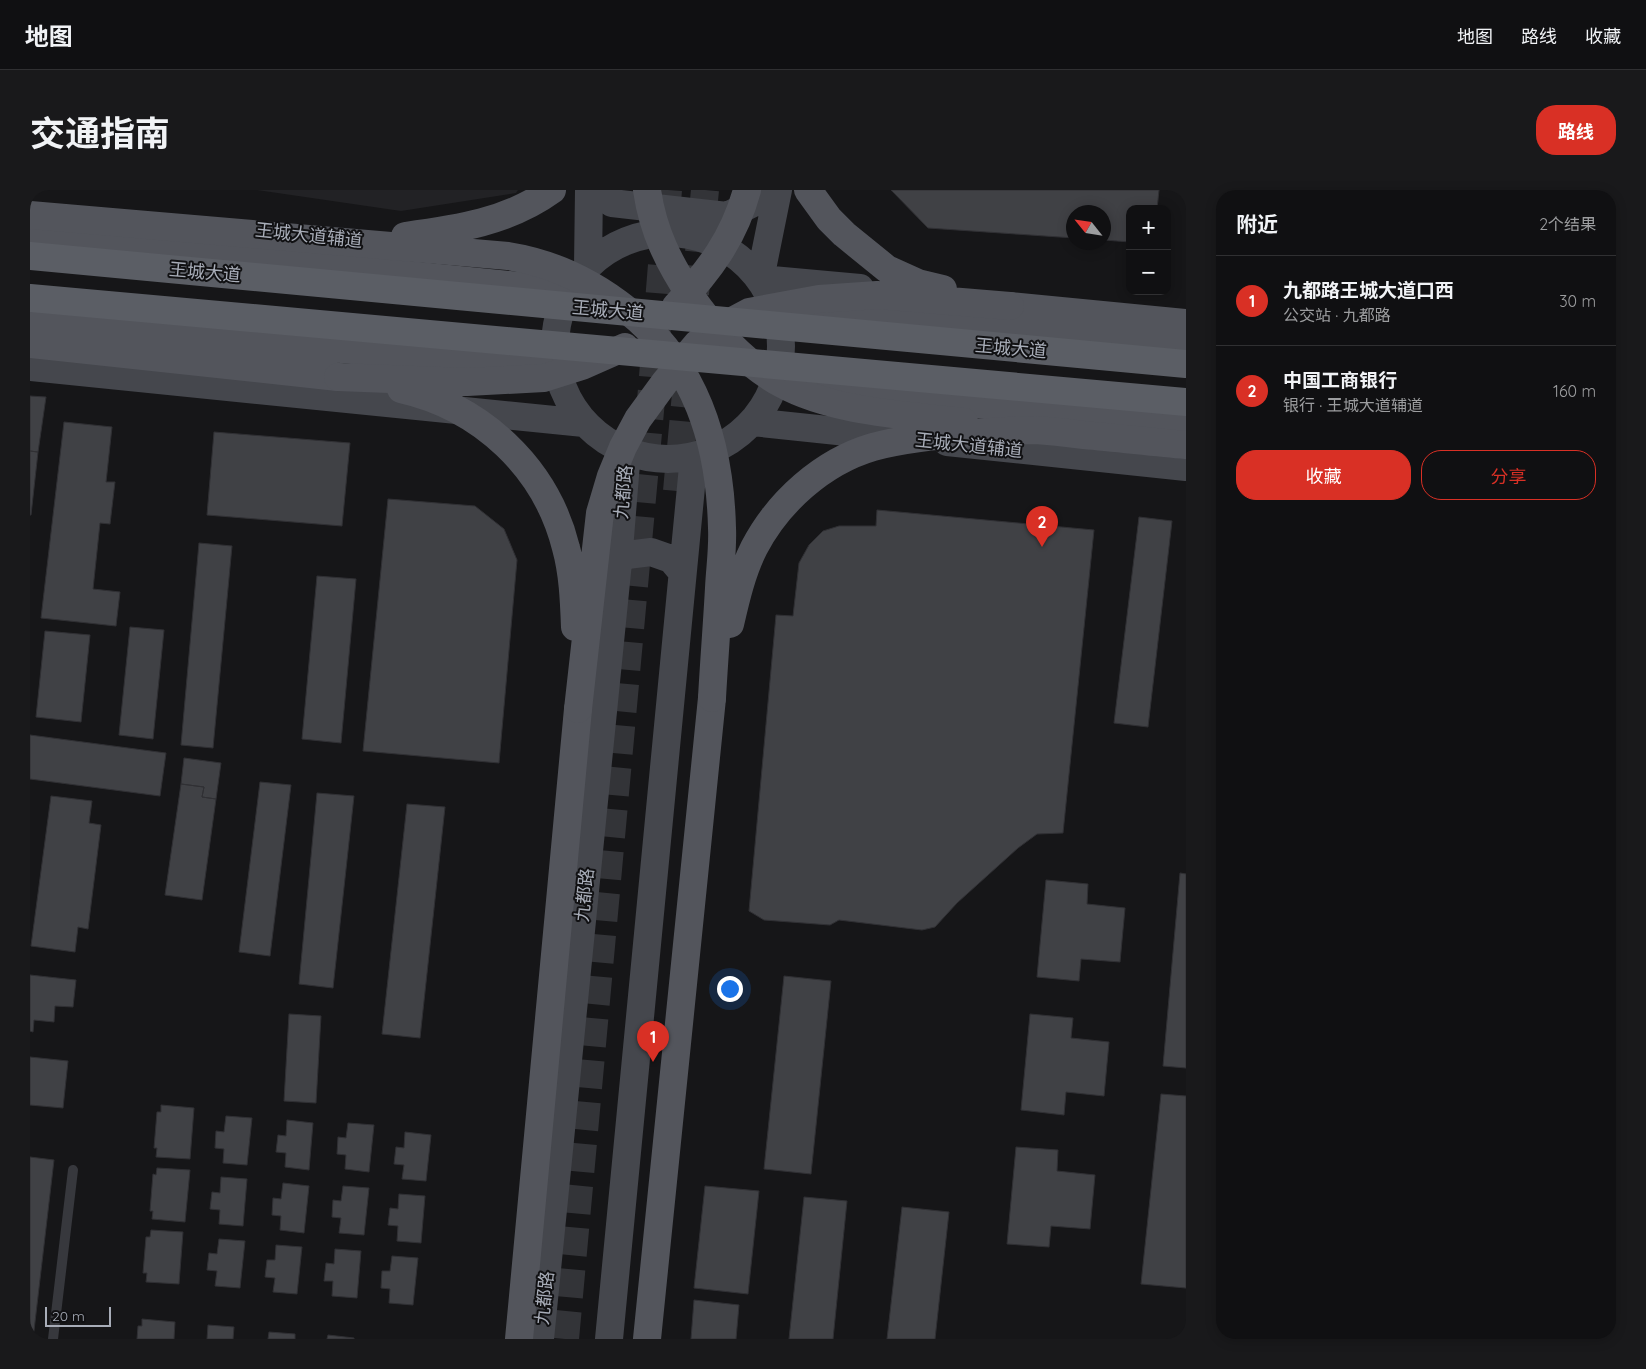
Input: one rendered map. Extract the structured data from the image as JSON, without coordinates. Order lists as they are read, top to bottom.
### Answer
{
  "streets": {
    "highway": ["王城大道"],
    "main road": ["王城大道辅道", "九都路"]
  },
  "crossings": [
    ["王城大道辅道", "九都路"],
    ["王城大道", "九都路"]
  ],
  "scale_bar": "20 m",
  "north": "top left",
  "page": {
    "header": "地图",
    "nav": ["地图", "路线", "收藏"],
    "title": "交通指南",
    "buttons": [
      "路线",
      ["收藏", "分享"]
    ],
    "heading": ["附近", "2个结果"],
    "map_buttons": ["+", "−"],
    "list": [
      {
        "mark": "1",
        "name": "九都路王城大道口西",
        "note": "公交站 · 九都路",
        "value": "30 m"
      },
      {
        "mark": "2",
        "name": "中国工商银行",
        "note": "银行 · 王城大道辅道",
        "value": "160 m"
      }
    ],
    "pins": ["2", "1"],
    "scale": "20 m"
  }
}
